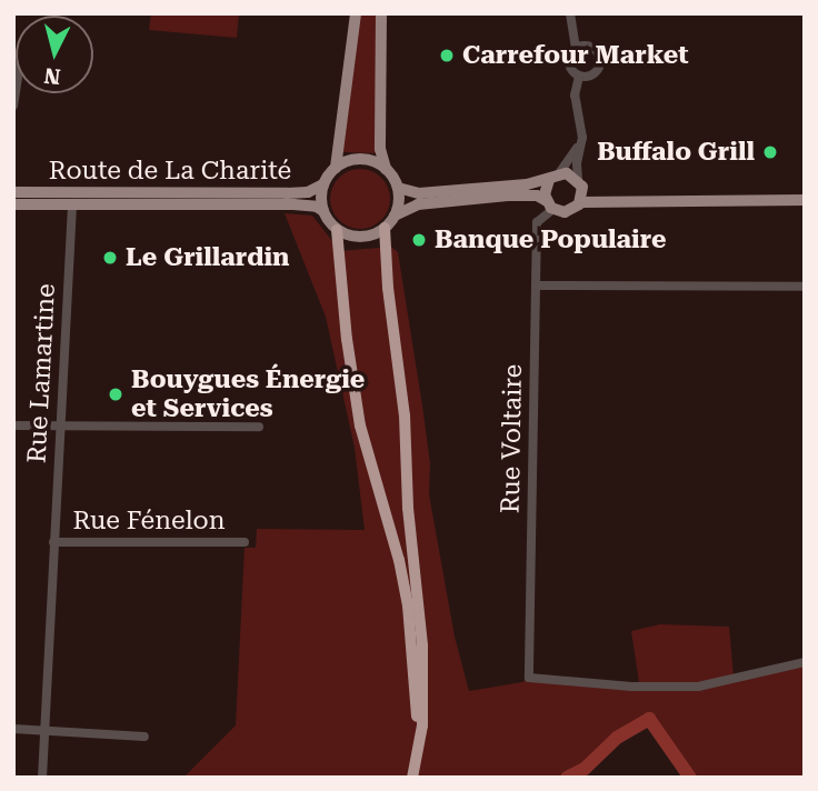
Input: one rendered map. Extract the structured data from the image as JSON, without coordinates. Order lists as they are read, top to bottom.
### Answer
{
  "streets": {
    "main road": ["Route de La Charité"],
    "street": ["Rue Lamartine", "Rue Voltaire", "Rue Fénelon"]
  },
  "crossings": [
    ["Route de La Charité", "Rue Lamartine"],
    ["Rue Lamartine", "Rue Fénelon"]
  ],
  "places": [
    "Carrefour Market",
    "Buffalo Grill",
    "Banque Populaire",
    "Le Grillardin",
    "Bouygues Énergie et Services"
  ],
  "north": "bottom"
}
